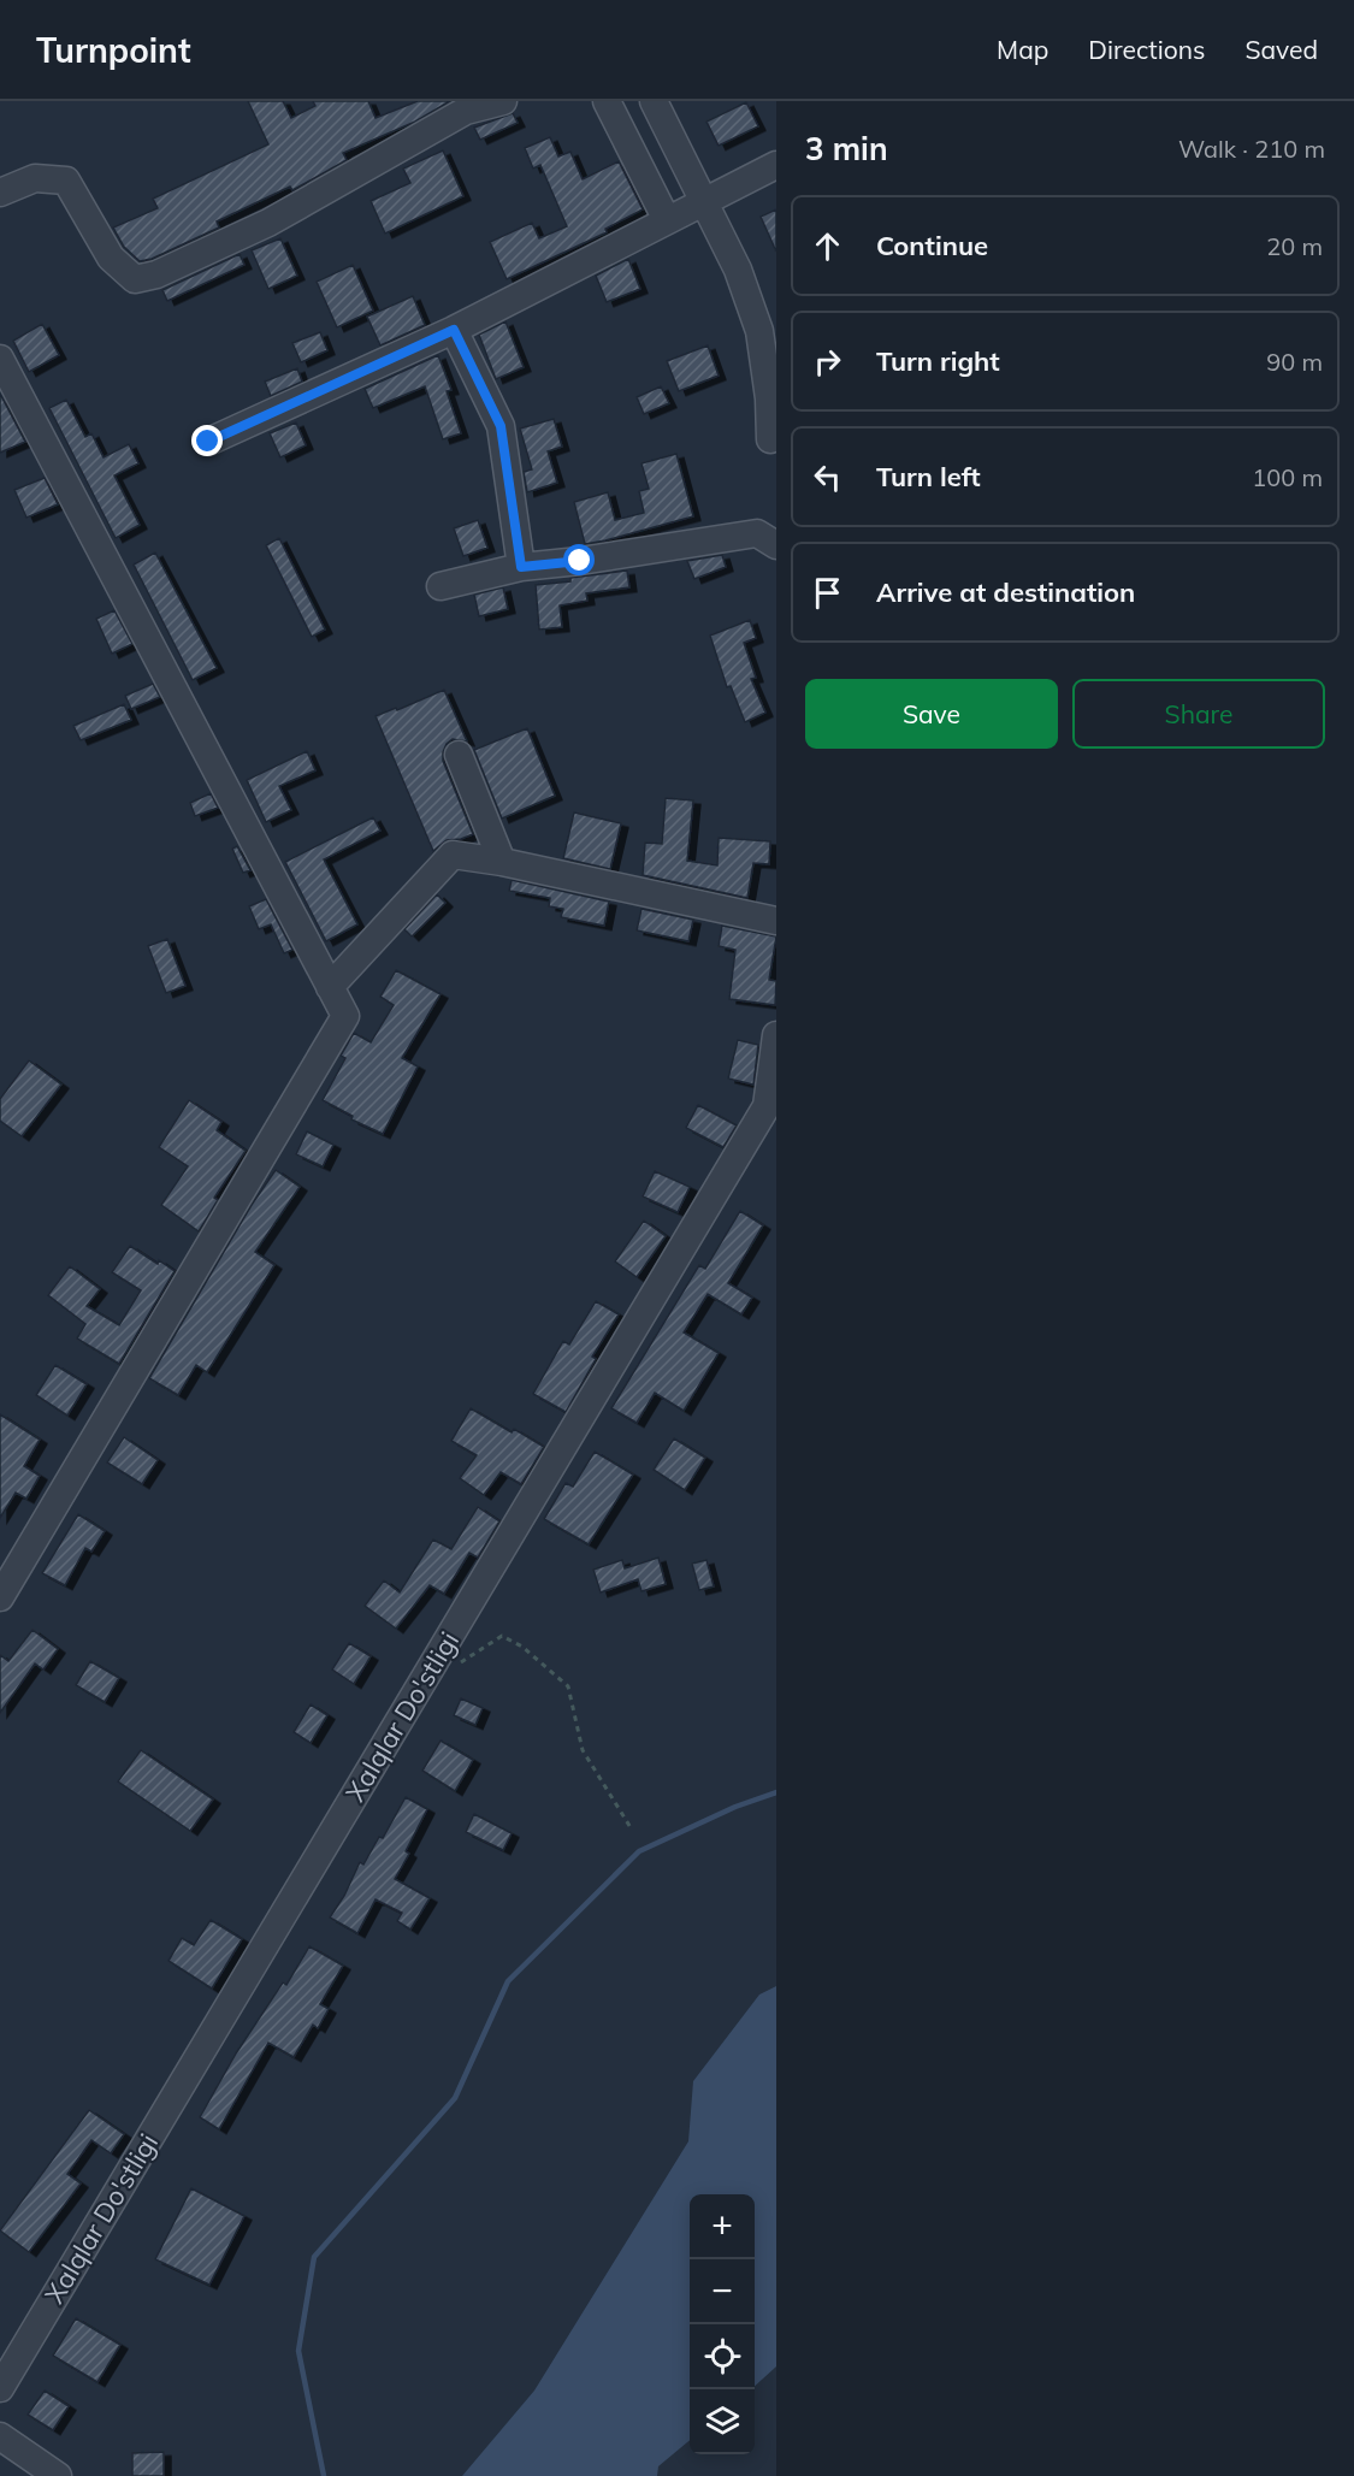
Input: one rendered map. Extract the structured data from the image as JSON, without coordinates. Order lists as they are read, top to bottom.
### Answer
{
  "streets": {
    "street": ["Xalqlar Do'stligi"]
  },
  "page": {
    "header": "Turnpoint",
    "nav": ["Map", "Directions", "Saved"],
    "heading": ["3 min", "Walk · 210 m"],
    "list": [
      ["Continue", "20 m"],
      ["Turn right", "90 m"],
      ["Turn left", "100 m"],
      "Arrive at destination"
    ],
    "buttons": ["Save", "Share"],
    "map_buttons": ["+", "−"]
  }
}
